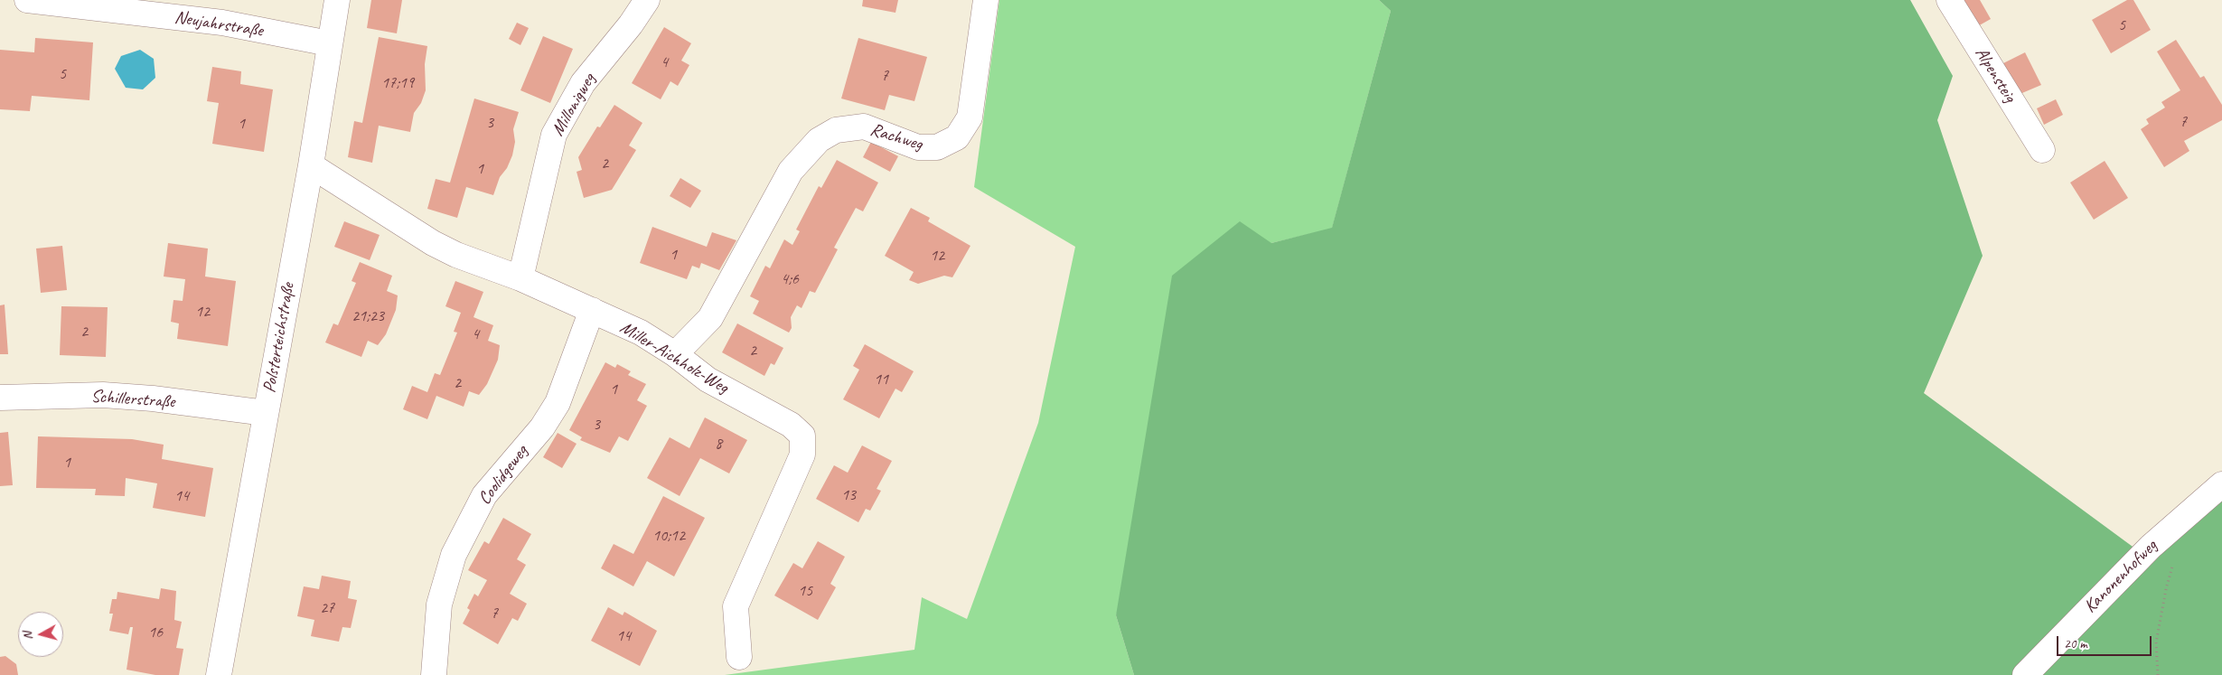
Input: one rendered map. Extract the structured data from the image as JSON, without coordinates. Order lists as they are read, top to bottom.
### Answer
{
  "streets": {
    "street": [
      "Neujahrstraße",
      "Alpensteig",
      "Millonigweg",
      "Rachweg",
      "Polsterteichstraße",
      "Miller-Aichholz-Weg",
      "Schillerstraße",
      "Coolidgeweg",
      "Kanonenhofweg"
    ]
  },
  "crossings": [
    ["Neujahrstraße", "Polsterteichstraße"],
    ["Millonigweg", "Miller-Aichholz-Weg"],
    ["Rachweg", "Miller-Aichholz-Weg"],
    ["Polsterteichstraße", "Miller-Aichholz-Weg"],
    ["Polsterteichstraße", "Schillerstraße"],
    ["Miller-Aichholz-Weg", "Coolidgeweg"]
  ],
  "house_numbers": [
    "5",
    "4",
    "5",
    "7",
    "17;19",
    "7",
    "3",
    "1",
    "2",
    "1",
    "1",
    "12",
    "4;6",
    "12",
    "21;23",
    "2",
    "4",
    "2",
    "11",
    "2",
    "1",
    "3",
    "8",
    "1",
    "13",
    "14",
    "10;12",
    "15",
    "27",
    "7",
    "16",
    "14"
  ],
  "scale_bar": "20 m",
  "north": "left"
}
